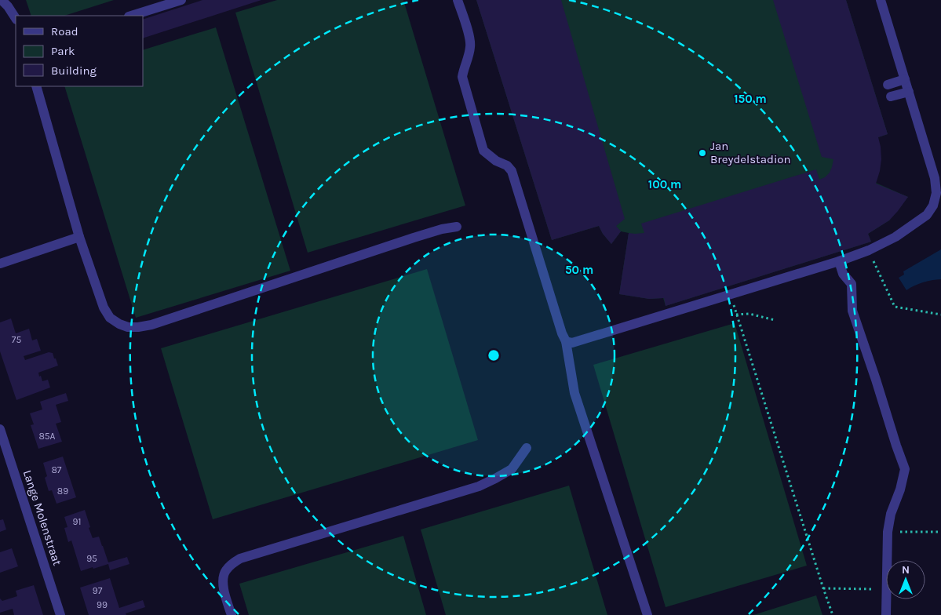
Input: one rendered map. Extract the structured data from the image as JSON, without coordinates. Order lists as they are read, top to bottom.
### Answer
{
  "streets": {
    "street": ["Lange Molenstraat"]
  },
  "places": ["Jan Breydelstadion"],
  "house_numbers": [
    "75",
    "85A",
    "87",
    "89",
    "91",
    "95",
    "97",
    "99"
  ],
  "legend": ["Road", "Park", "Building"],
  "north": "top",
  "rings": ["150 m", "100 m", "50 m"]
}
